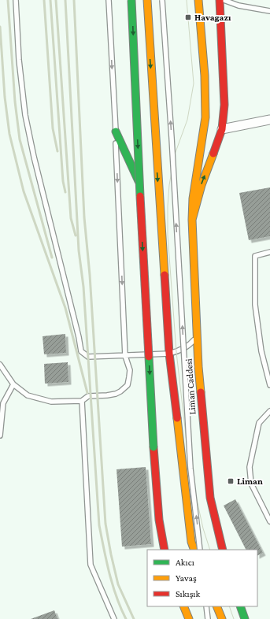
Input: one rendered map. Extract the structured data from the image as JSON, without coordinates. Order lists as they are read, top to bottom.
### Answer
{
  "streets": {
    "main road": ["Liman Caddesi"]
  },
  "places": {
    "transit": ["Havagazı", "Liman"]
  },
  "legend": ["Akıcı", "Yavaş", "Sıkışık"]
}
